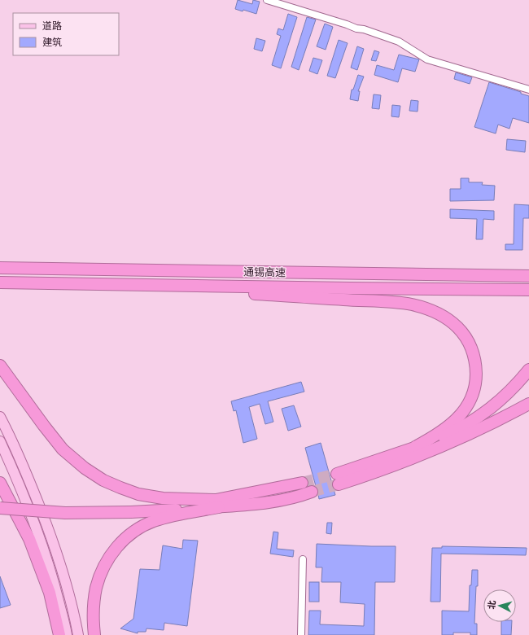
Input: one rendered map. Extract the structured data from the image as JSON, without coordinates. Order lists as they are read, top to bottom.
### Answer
{
  "streets": {
    "highway": ["通锡高速"]
  },
  "legend": ["道路", "建筑"],
  "north": "left"
}
